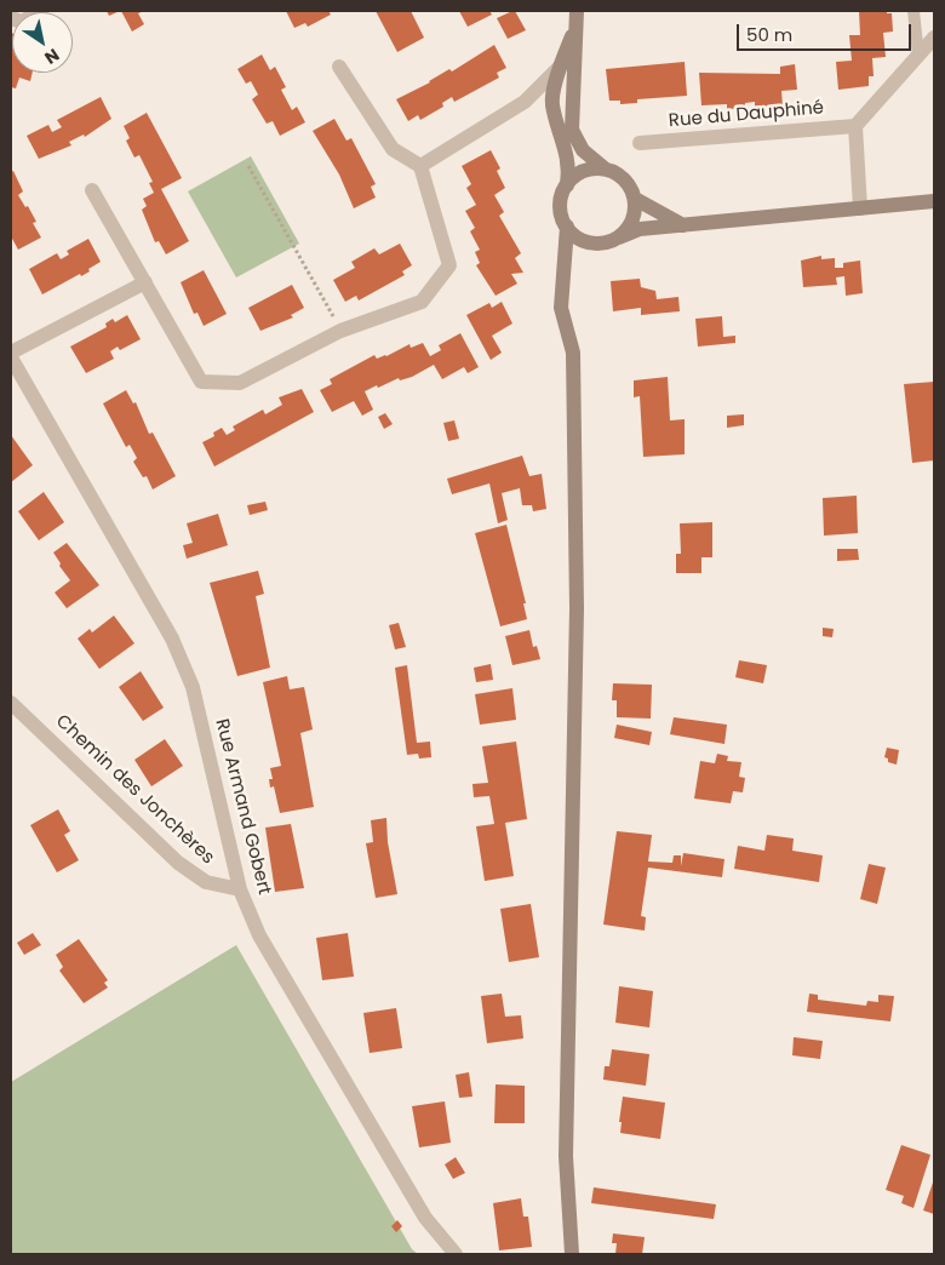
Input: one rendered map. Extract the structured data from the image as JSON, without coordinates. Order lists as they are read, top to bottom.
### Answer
{
  "streets": {
    "street": ["Rue du Dauphiné", "Chemin des Jonchères", "Rue Armand Gobert"]
  },
  "crossings": [
    ["Chemin des Jonchères", "Rue Armand Gobert"]
  ],
  "scale_bar": "50 m",
  "north": "bottom right"
}
